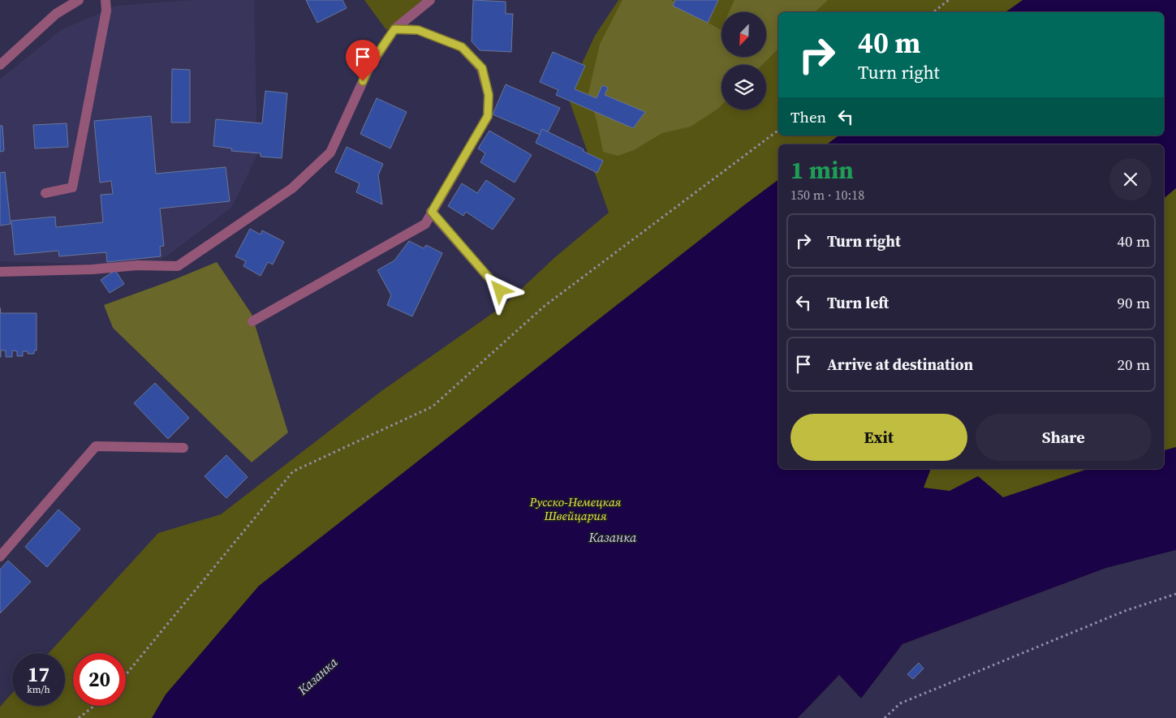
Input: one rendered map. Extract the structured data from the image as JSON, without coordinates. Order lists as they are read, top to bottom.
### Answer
{
  "water": ["Казанка"],
  "parks": ["Русско-Немецкая Швейцария"],
  "north": "bottom left",
  "page": {
    "turn": ["40 m", "Turn right"],
    "then": "Then",
    "heading": ["1 min", "150 m · 10:18"],
    "list": [
      {
        "name": "Turn right",
        "value": "40 m"
      },
      {
        "name": "Turn left",
        "value": "90 m"
      },
      {
        "name": "Arrive at destination",
        "value": "20 m"
      }
    ],
    "buttons": ["Exit", "Share"],
    "speed": "17 km/h",
    "limit": "20"
  }
}
